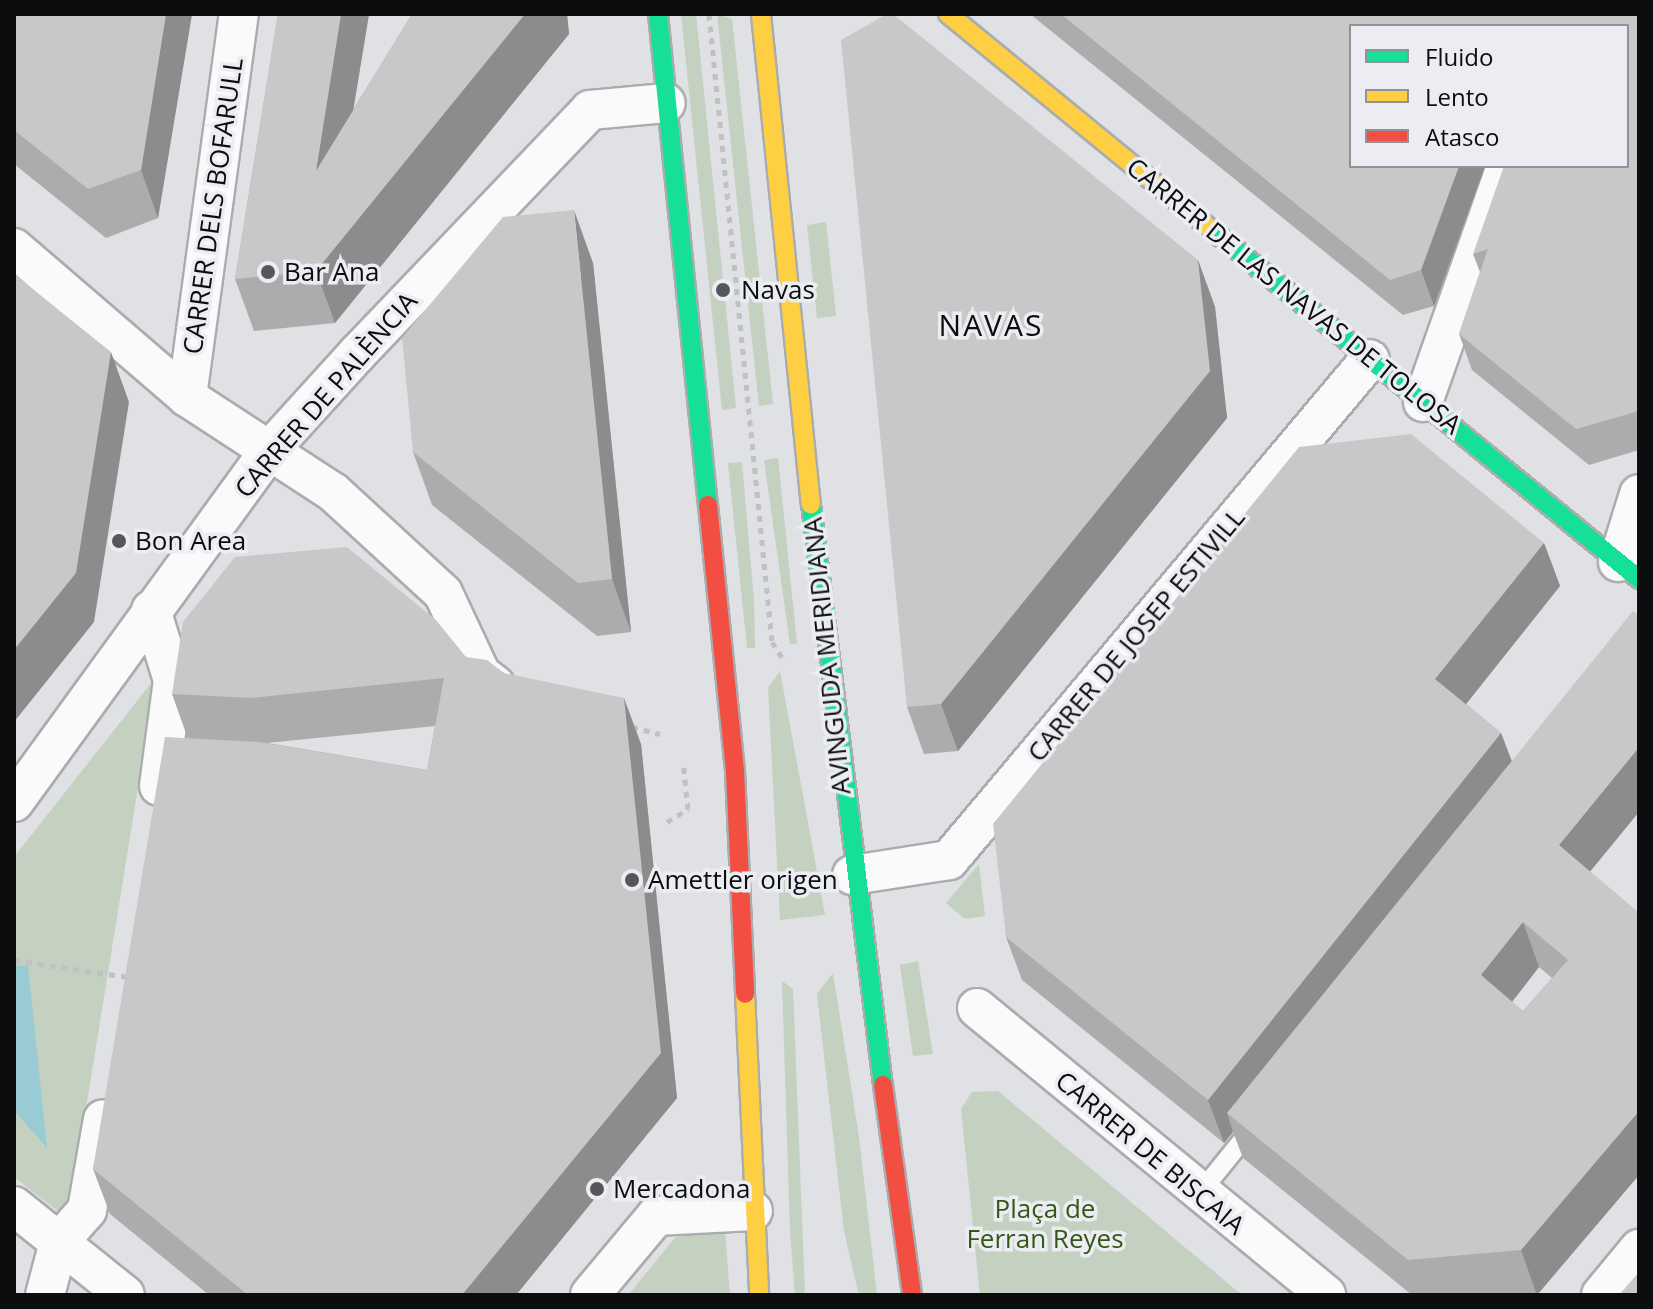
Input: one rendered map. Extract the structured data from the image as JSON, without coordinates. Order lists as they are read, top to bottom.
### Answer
{
  "streets": {
    "main road": ["CARRER DE LAS NAVAS DE TOLOSA", "AVINGUDA MERIDIANA"],
    "street": [
      "CARRER DELS BOFARULL",
      "CARRER DE PALÈNCIA",
      "CARRER DE JOSEP ESTIVILL",
      "CARRER DE BISCAIA"
    ]
  },
  "crossings": [
    ["CARRER DE LAS NAVAS DE TOLOSA", "CARRER DE JOSEP ESTIVILL"],
    ["CARRER DE JOSEP ESTIVILL", "AVINGUDA MERIDIANA"]
  ],
  "districts": ["NAVAS"],
  "parks": ["Plaça de Ferran Reyes"],
  "places": [
    "Bar Ana",
    "Navas",
    "Bon Area",
    "Amettler origen",
    "Mercadona"
  ],
  "legend": ["Fluido", "Lento", "Atasco"]
}
